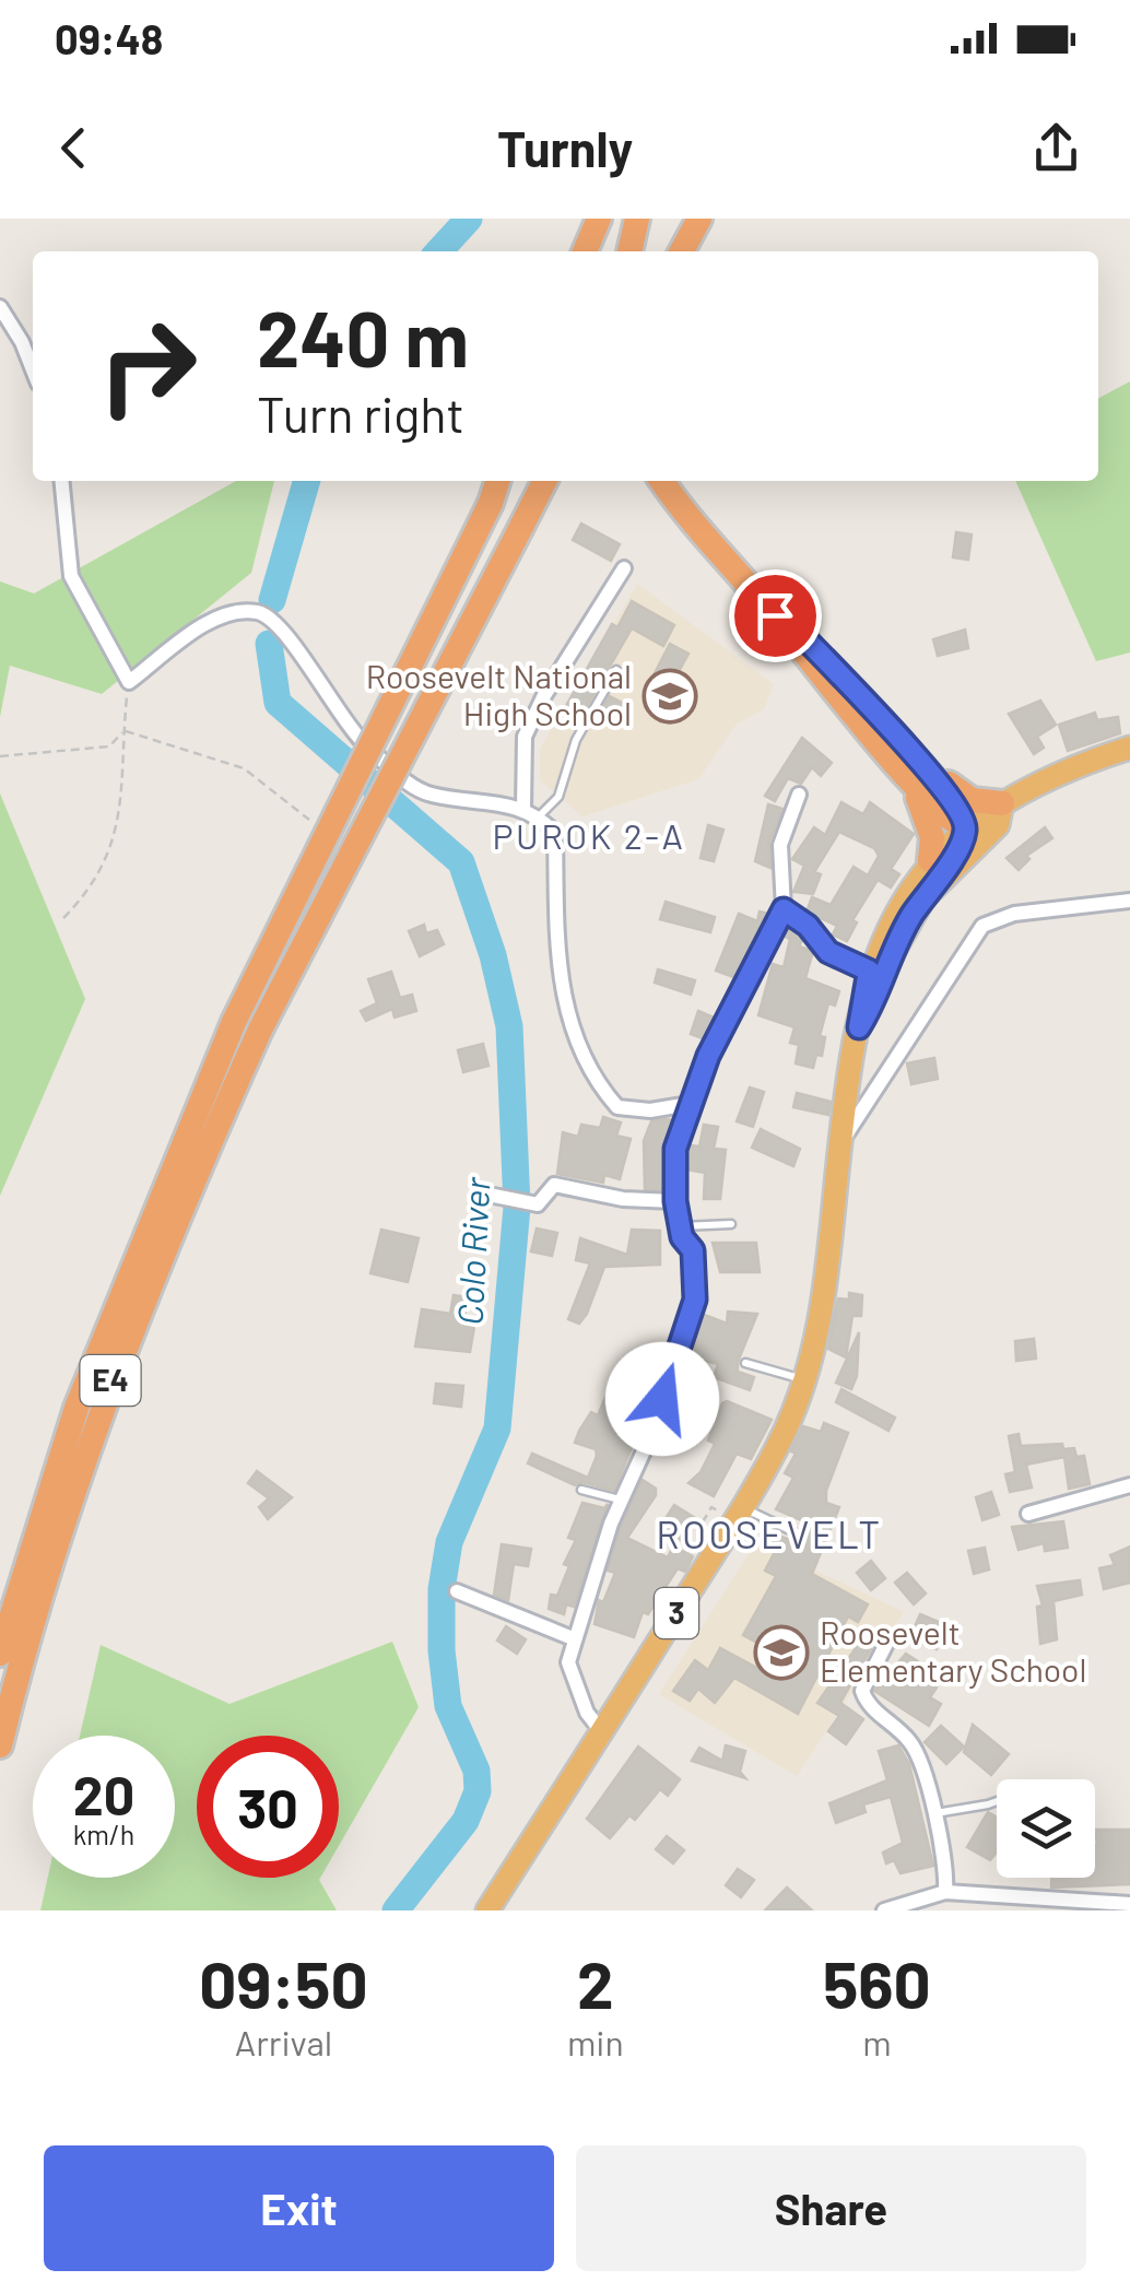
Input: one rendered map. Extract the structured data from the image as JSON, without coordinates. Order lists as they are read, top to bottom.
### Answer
{
  "streets": {
    "highway": ["E4", "3"]
  },
  "districts": ["PUROK 2-A", "ROOSEVELT"],
  "water": ["Colo River"],
  "places": {
    "school or university": ["Roosevelt National High School", "Roosevelt Elementary School"]
  },
  "page": {
    "status": "09:48",
    "header": "Turnly",
    "turn": ["240 m", "Turn right"],
    "speed": "20 km/h",
    "limit": "30",
    "eta": [
      "09:50",
      "Arrival",
      "2",
      "min",
      "560",
      "m"
    ],
    "buttons": ["Exit", "Share"]
  }
}
